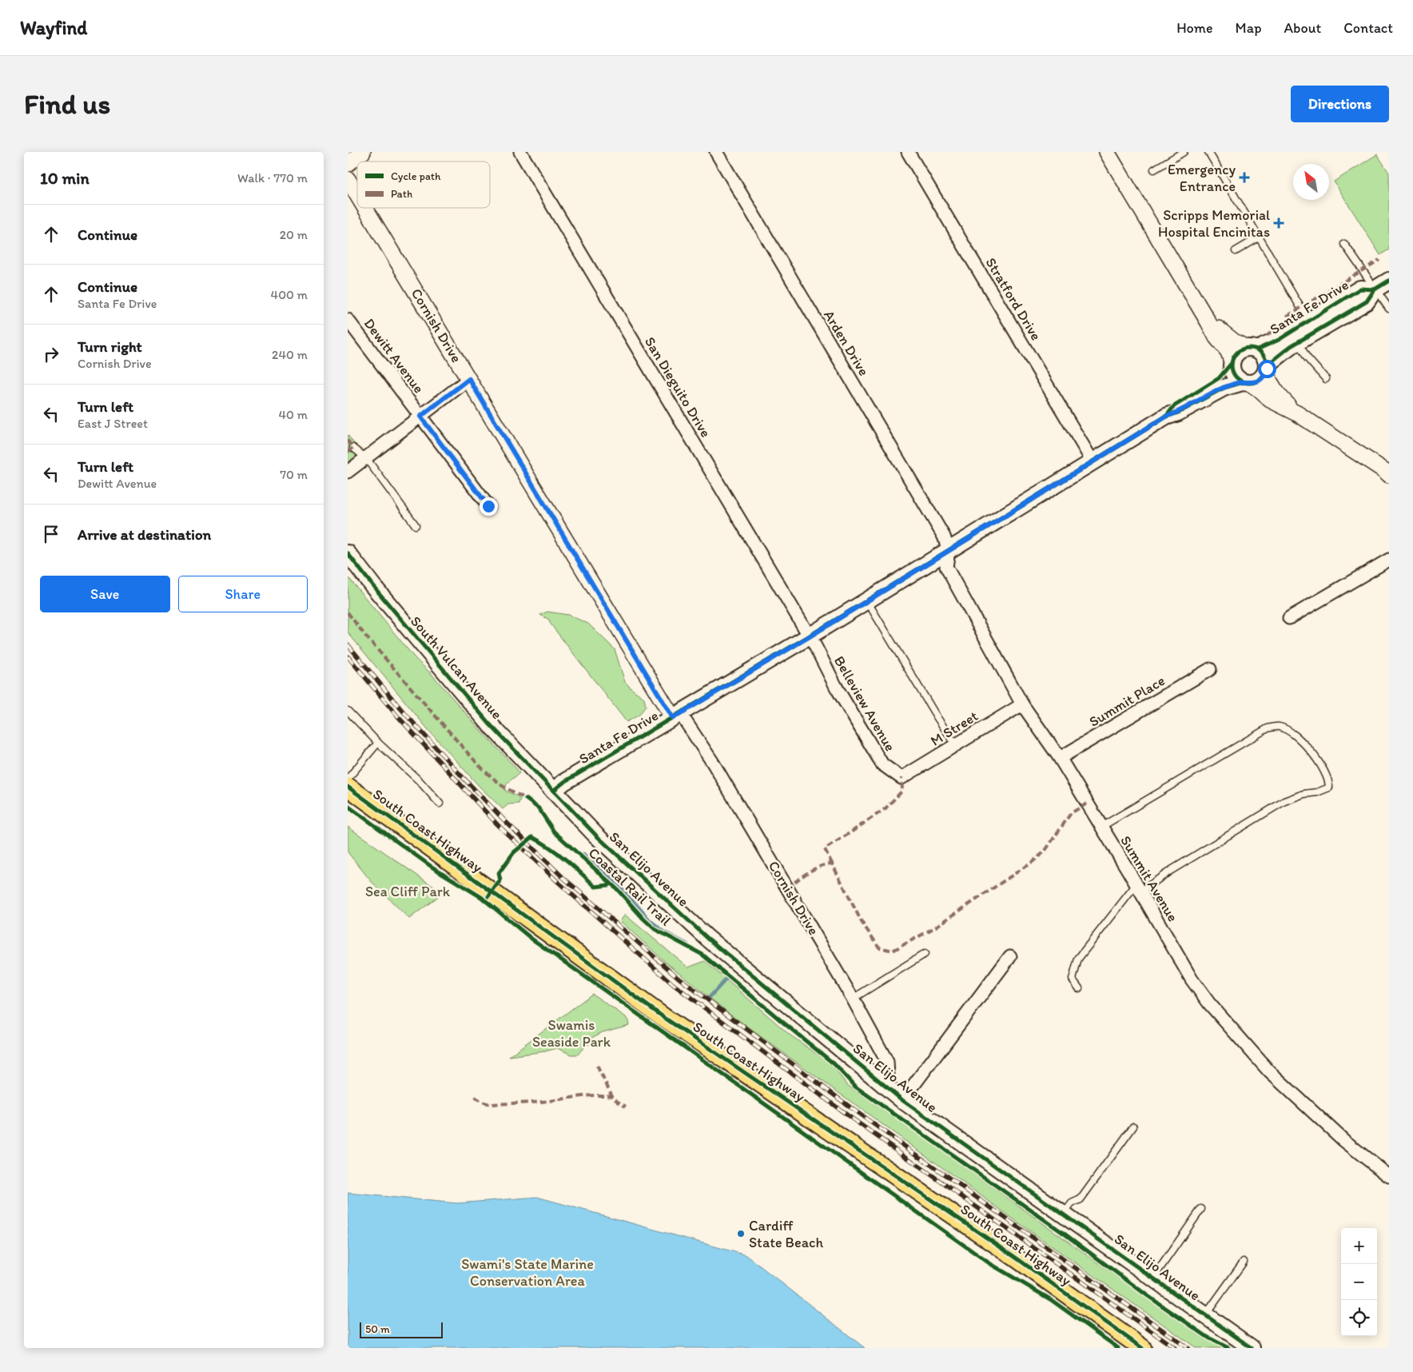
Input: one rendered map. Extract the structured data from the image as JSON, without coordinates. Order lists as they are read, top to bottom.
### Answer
{
  "streets": {
    "main road": [
      "Santa Fe Drive",
      "South Vulcan Avenue",
      "South Coast Highway",
      "San Elijo Avenue"
    ],
    "street": [
      "Stratford Drive",
      "Cornish Drive",
      "Arden Drive",
      "Dewitt Avenue",
      "San Dieguito Drive",
      "Summit Place",
      "Belleview Avenue",
      "M Street",
      "Summit Avenue"
    ],
    "cycle path": ["Coastal Rail Trail"]
  },
  "crossings": [
    ["Stratford Drive", "Santa Fe Drive"],
    ["Santa Fe Drive", "Cornish Drive"],
    ["Santa Fe Drive", "Arden Drive"],
    ["Santa Fe Drive", "San Dieguito Drive"],
    ["Santa Fe Drive", "South Vulcan Avenue"],
    ["Santa Fe Drive", "Belleview Avenue"],
    ["Santa Fe Drive", "San Elijo Avenue"],
    ["Santa Fe Drive", "Summit Avenue"],
    ["Cornish Drive", "San Elijo Avenue"],
    ["Arden Drive", "Summit Avenue"],
    ["San Dieguito Drive", "Belleview Avenue"],
    ["South Vulcan Avenue", "San Elijo Avenue"],
    ["Summit Place", "Summit Avenue"],
    ["Belleview Avenue", "M Street"],
    ["M Street", "Summit Avenue"]
  ],
  "parks": ["Sea Cliff Park", "Swamis Seaside Park", "Swami's State Marine Conservation Area"],
  "places": {
    "health": ["Emergency Entrance", "Scripps Memorial Hospital Encinitas"],
    "other": ["Cardiff State Beach"]
  },
  "legend": ["Cycle path", "Path"],
  "scale_bar": "50 m",
  "north": "top left",
  "page": {
    "header": "Wayfind",
    "nav": [
      "Home",
      "Map",
      "About",
      "Contact"
    ],
    "buttons": [
      "Directions",
      ["Save", "Share"]
    ],
    "title": "Find us",
    "heading": ["10 min", "Walk · 770 m"],
    "list": [
      ["Continue", "20 m"],
      ["Continue", "Santa Fe Drive", "400 m"],
      ["Turn right", "Cornish Drive", "240 m"],
      ["Turn left", "East J Street", "40 m"],
      ["Turn left", "Dewitt Avenue", "70 m"],
      "Arrive at destination"
    ],
    "map_buttons": ["+", "−"],
    "scale": "50 m"
  }
}
